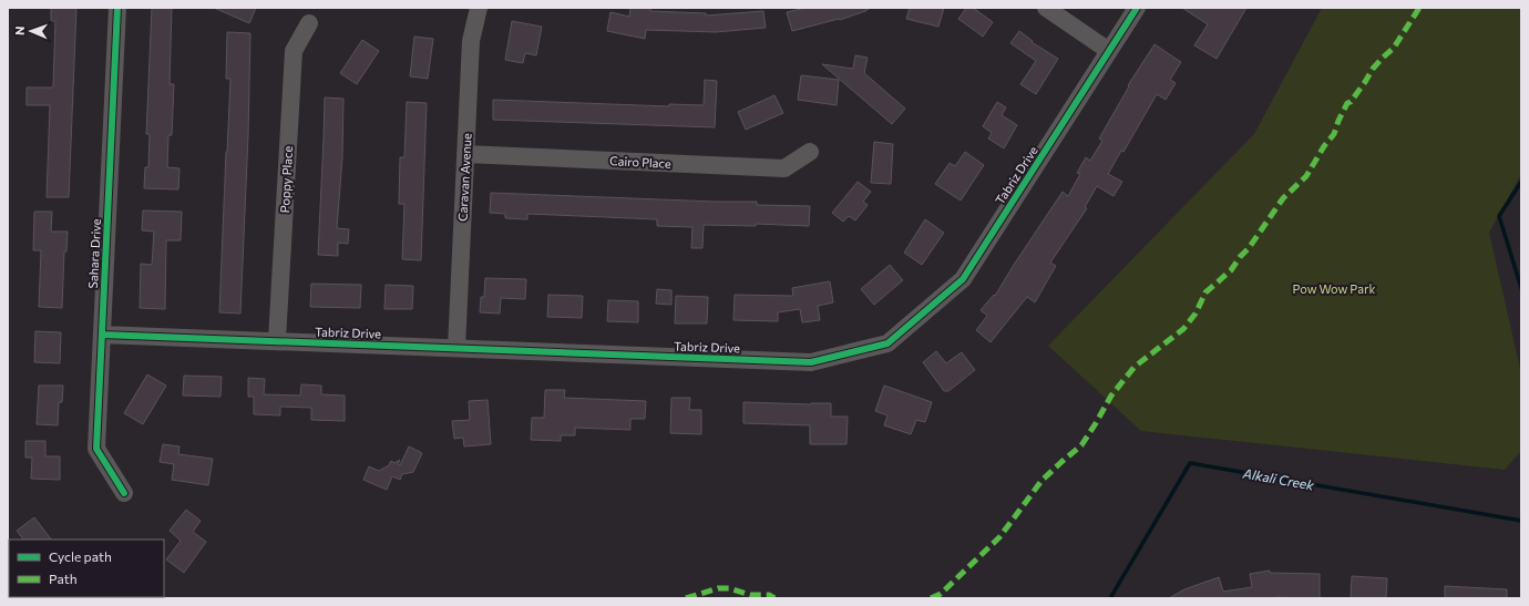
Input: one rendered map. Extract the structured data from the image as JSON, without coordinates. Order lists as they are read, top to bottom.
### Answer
{
  "streets": {
    "street": [
      "Cairo Place",
      "Tabriz Drive",
      "Caravan Avenue",
      "Poppy Place",
      "Sahara Drive"
    ]
  },
  "crossings": [
    ["Cairo Place", "Caravan Avenue"],
    ["Tabriz Drive", "Caravan Avenue"],
    ["Tabriz Drive", "Poppy Place"],
    ["Tabriz Drive", "Sahara Drive"]
  ],
  "water": ["Alkali Creek"],
  "parks": ["Pow Wow Park"],
  "legend": ["Cycle path", "Path"],
  "north": "left"
}
